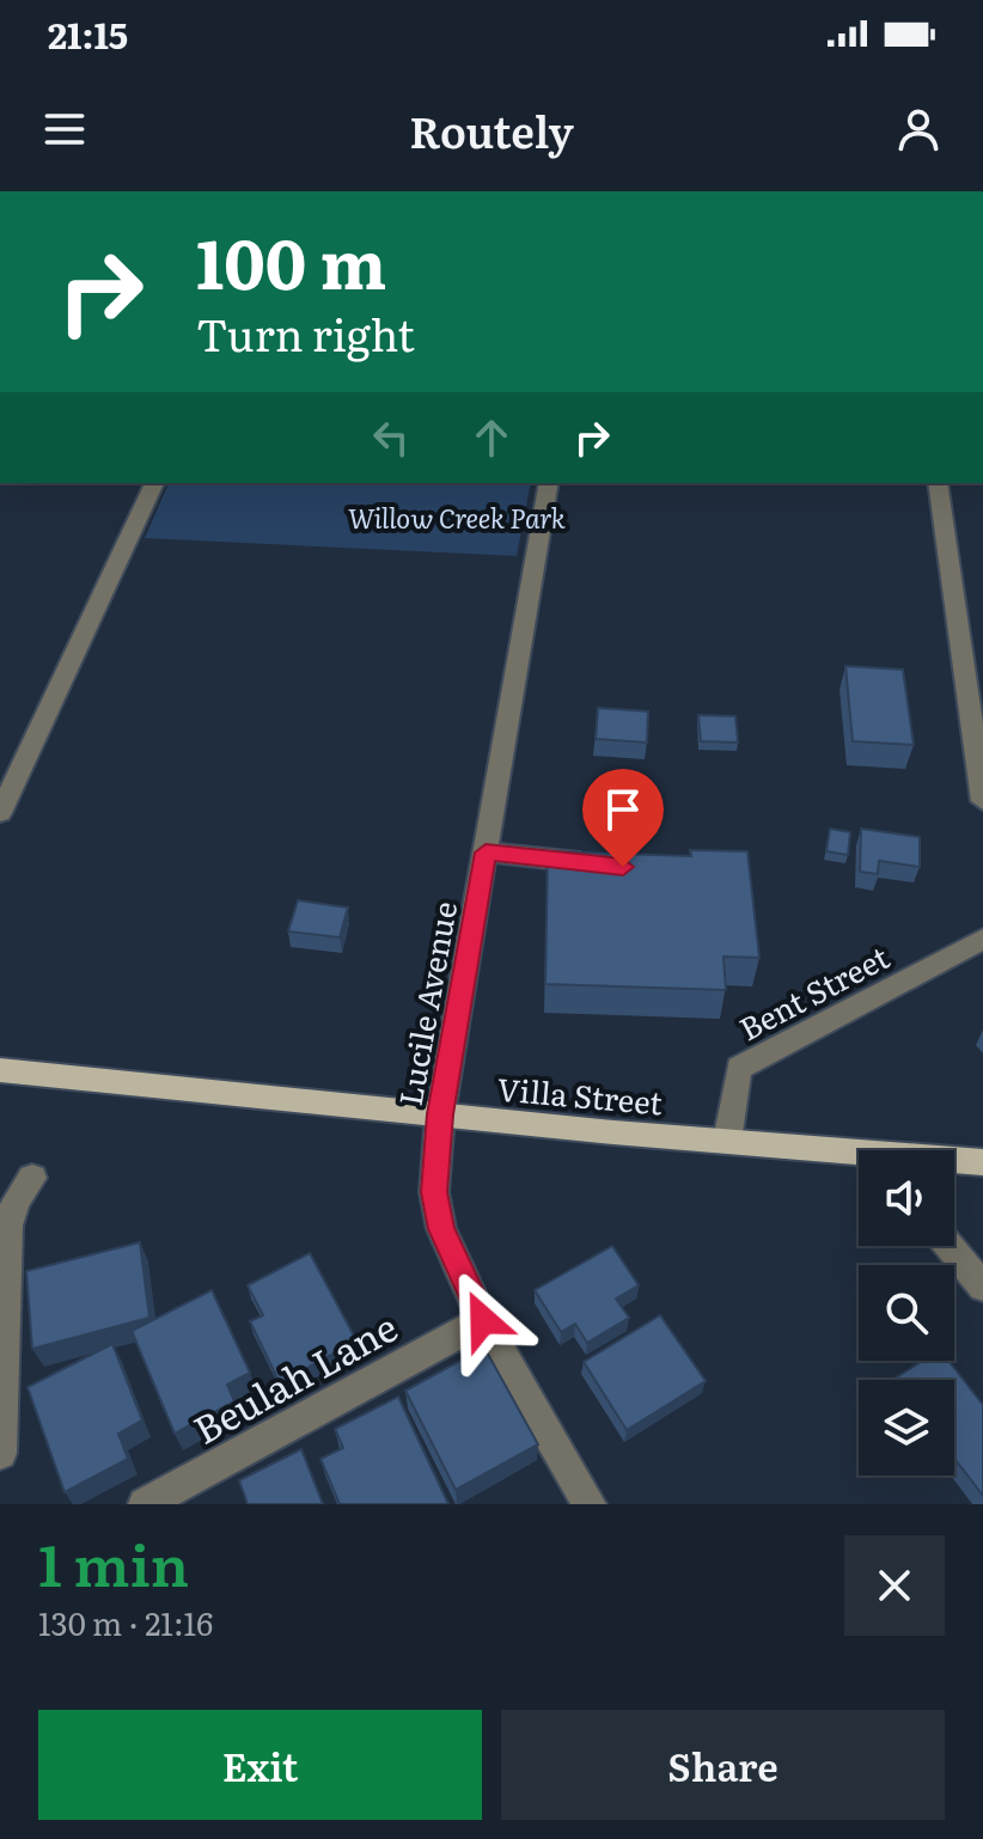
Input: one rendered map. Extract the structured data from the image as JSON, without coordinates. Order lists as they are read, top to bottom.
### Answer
{
  "streets": {
    "main road": ["Villa Street"],
    "street": ["Bent Street", "Lucile Avenue", "Beulah Lane"]
  },
  "crossings": [
    ["Bent Street", "Villa Street"],
    ["Lucile Avenue", "Villa Street"],
    ["Lucile Avenue", "Beulah Lane"]
  ],
  "parks": ["Willow Creek Park"],
  "page": {
    "status": "21:15",
    "header": "Routely",
    "turn": ["100 m", "Turn right"],
    "heading": ["1 min", "130 m · 21:16"],
    "buttons": ["Exit", "Share"]
  }
}
